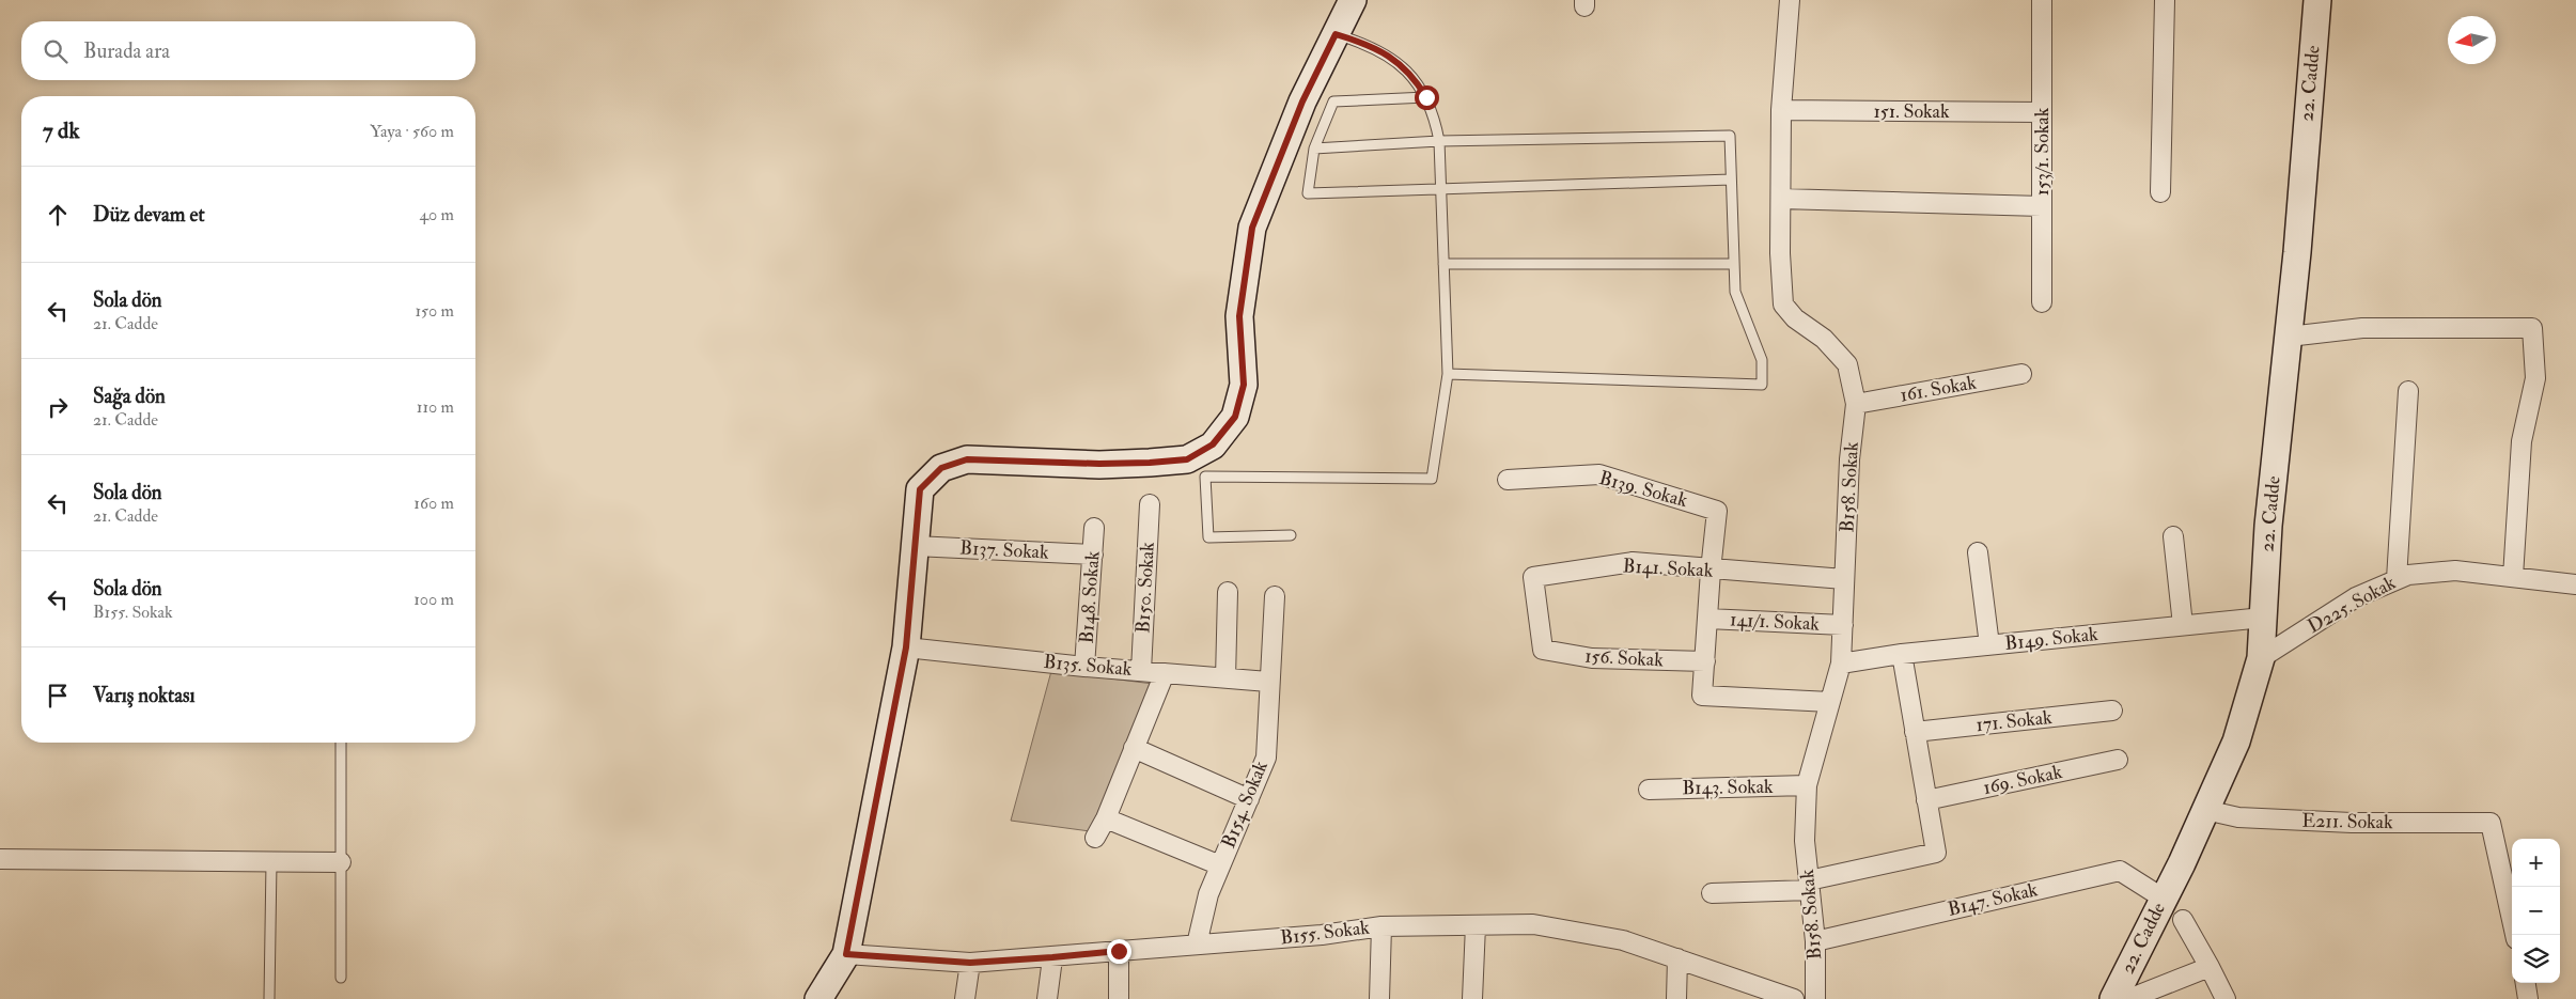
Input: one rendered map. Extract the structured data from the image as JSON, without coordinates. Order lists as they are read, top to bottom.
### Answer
{
  "streets": {
    "main road": ["22. Cadde"],
    "street": [
      "151. Sokak",
      "153/1. Sokak",
      "161. Sokak",
      "B158. Sokak",
      "B139. Sokak",
      "B137. Sokak",
      "B141. Sokak",
      "B150. Sokak",
      "B148. Sokak",
      "D225. Sokak",
      "141/1. Sokak",
      "B149. Sokak",
      "156. Sokak",
      "B135. Sokak",
      "171. Sokak",
      "169. Sokak",
      "B143. Sokak",
      "B154. Sokak",
      "E211. Sokak",
      "B147. Sokak",
      "B155. Sokak"
    ]
  },
  "crossings": [
    ["22. Cadde", "D225. Sokak"],
    ["22. Cadde", "B149. Sokak"],
    ["22. Cadde", "E211. Sokak"],
    ["22. Cadde", "B147. Sokak"],
    ["151. Sokak", "153/1. Sokak"],
    ["151. Sokak", "B158. Sokak"],
    ["161. Sokak", "B158. Sokak"],
    ["B158. Sokak", "B141. Sokak"],
    ["B158. Sokak", "141/1. Sokak"],
    ["B158. Sokak", "B149. Sokak"],
    ["B158. Sokak", "B143. Sokak"],
    ["B158. Sokak", "B147. Sokak"],
    ["B139. Sokak", "B141. Sokak"],
    ["B137. Sokak", "B148. Sokak"],
    ["B141. Sokak", "156. Sokak"],
    ["B150. Sokak", "B135. Sokak"],
    ["B148. Sokak", "B135. Sokak"],
    ["B135. Sokak", "B154. Sokak"],
    ["B154. Sokak", "B155. Sokak"]
  ],
  "north": "left",
  "page": {
    "search": "Burada ara",
    "heading": ["7 dk", "Yaya · 560 m"],
    "list": [
      ["Düz devam et", "40 m"],
      ["Sola dön", "21. Cadde", "150 m"],
      ["Sağa dön", "21. Cadde", "110 m"],
      ["Sola dön", "21. Cadde", "160 m"],
      ["Sola dön", "B155. Sokak", "100 m"],
      "Varış noktası"
    ],
    "map_buttons": ["+", "−"]
  }
}
